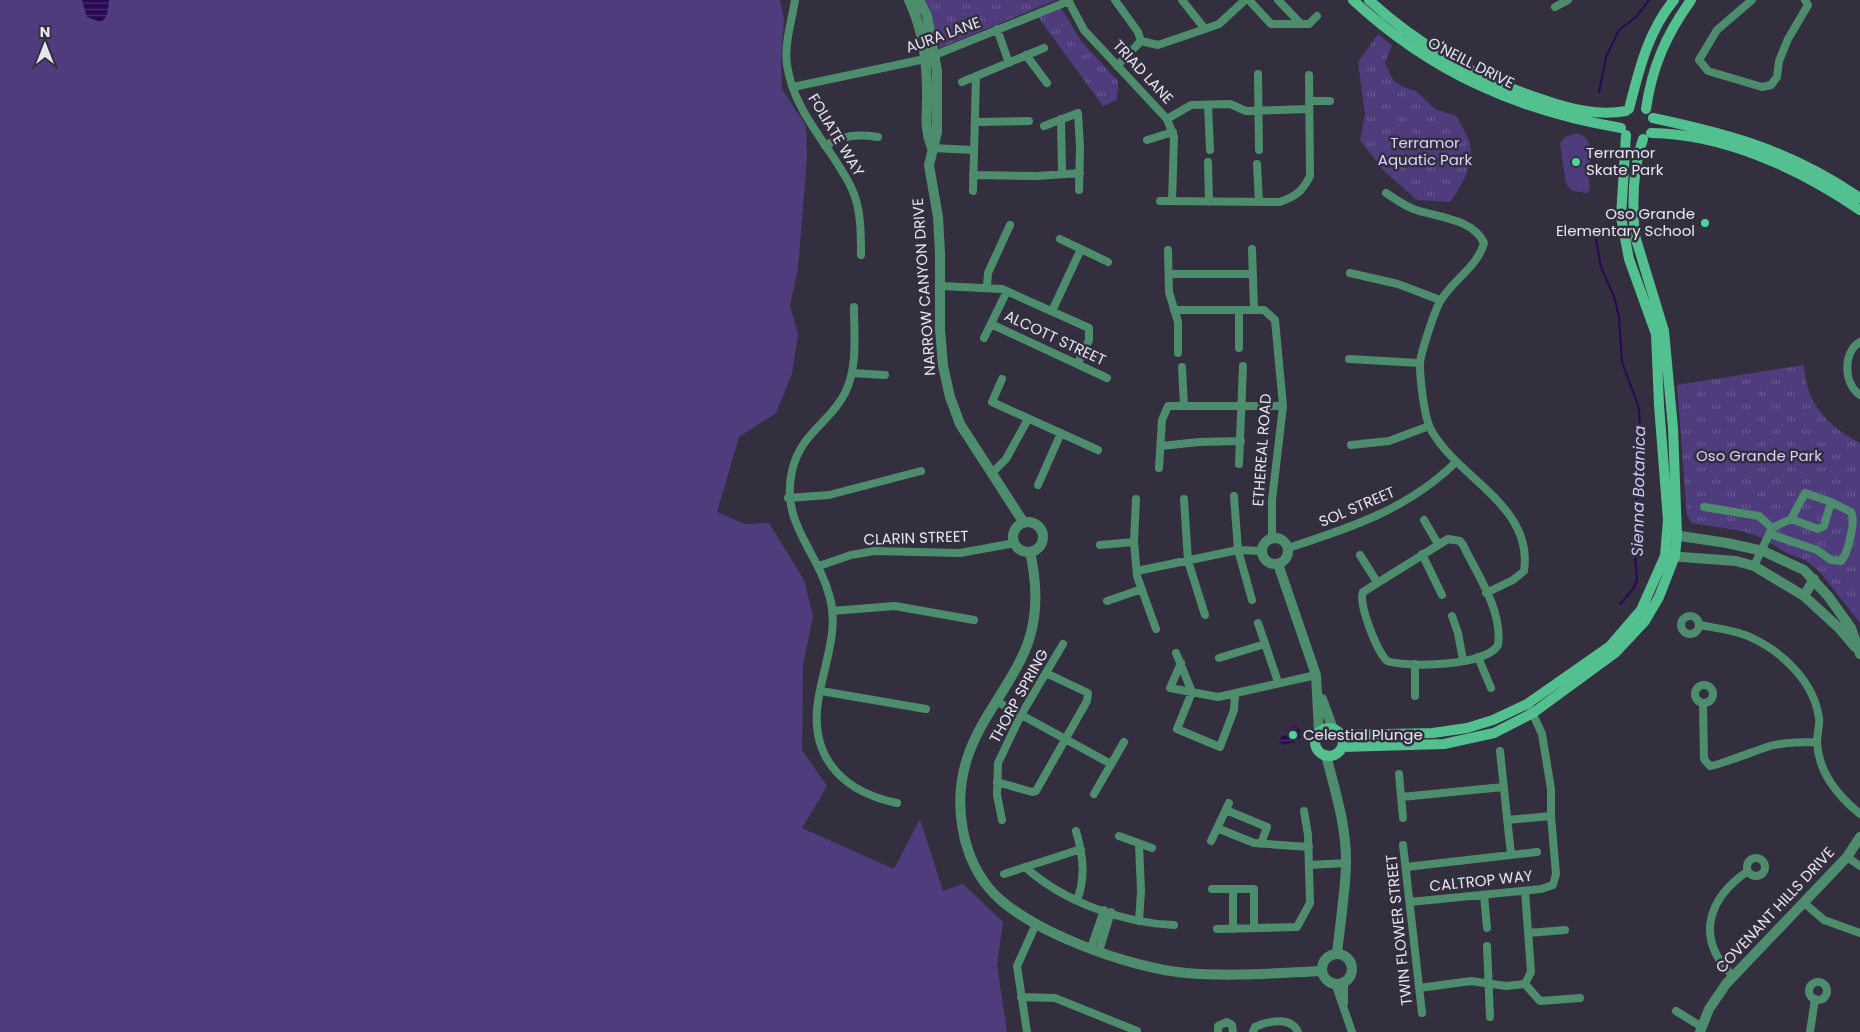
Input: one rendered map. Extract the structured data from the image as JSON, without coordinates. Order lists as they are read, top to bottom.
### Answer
{
  "streets": {
    "main road": ["O'NEILL DRIVE"],
    "street": [
      "AURA LANE",
      "TRIAD LANE",
      "FOLIATE WAY",
      "NARROW CANYON DRIVE",
      "ALCOTT STREET",
      "ETHEREAL ROAD",
      "SOL STREET",
      "CLARIN STREET",
      "THORP SPRING",
      "CALTROP WAY",
      "COVENANT HILLS DRIVE",
      "TWIN FLOWER STREET"
    ]
  },
  "crossings": [
    ["AURA LANE", "TRIAD LANE"],
    ["AURA LANE", "FOLIATE WAY"],
    ["AURA LANE", "NARROW CANYON DRIVE"],
    ["NARROW CANYON DRIVE", "CLARIN STREET"],
    ["ETHEREAL ROAD", "SOL STREET"],
    ["CALTROP WAY", "TWIN FLOWER STREET"]
  ],
  "water": ["Sienna Botanica"],
  "parks": ["Terramor Aquatic Park", "Oso Grande Park"],
  "places": ["Terramor Skate Park", "Oso Grande Elementary School", "Celestial Plunge"],
  "north": "top"
}
